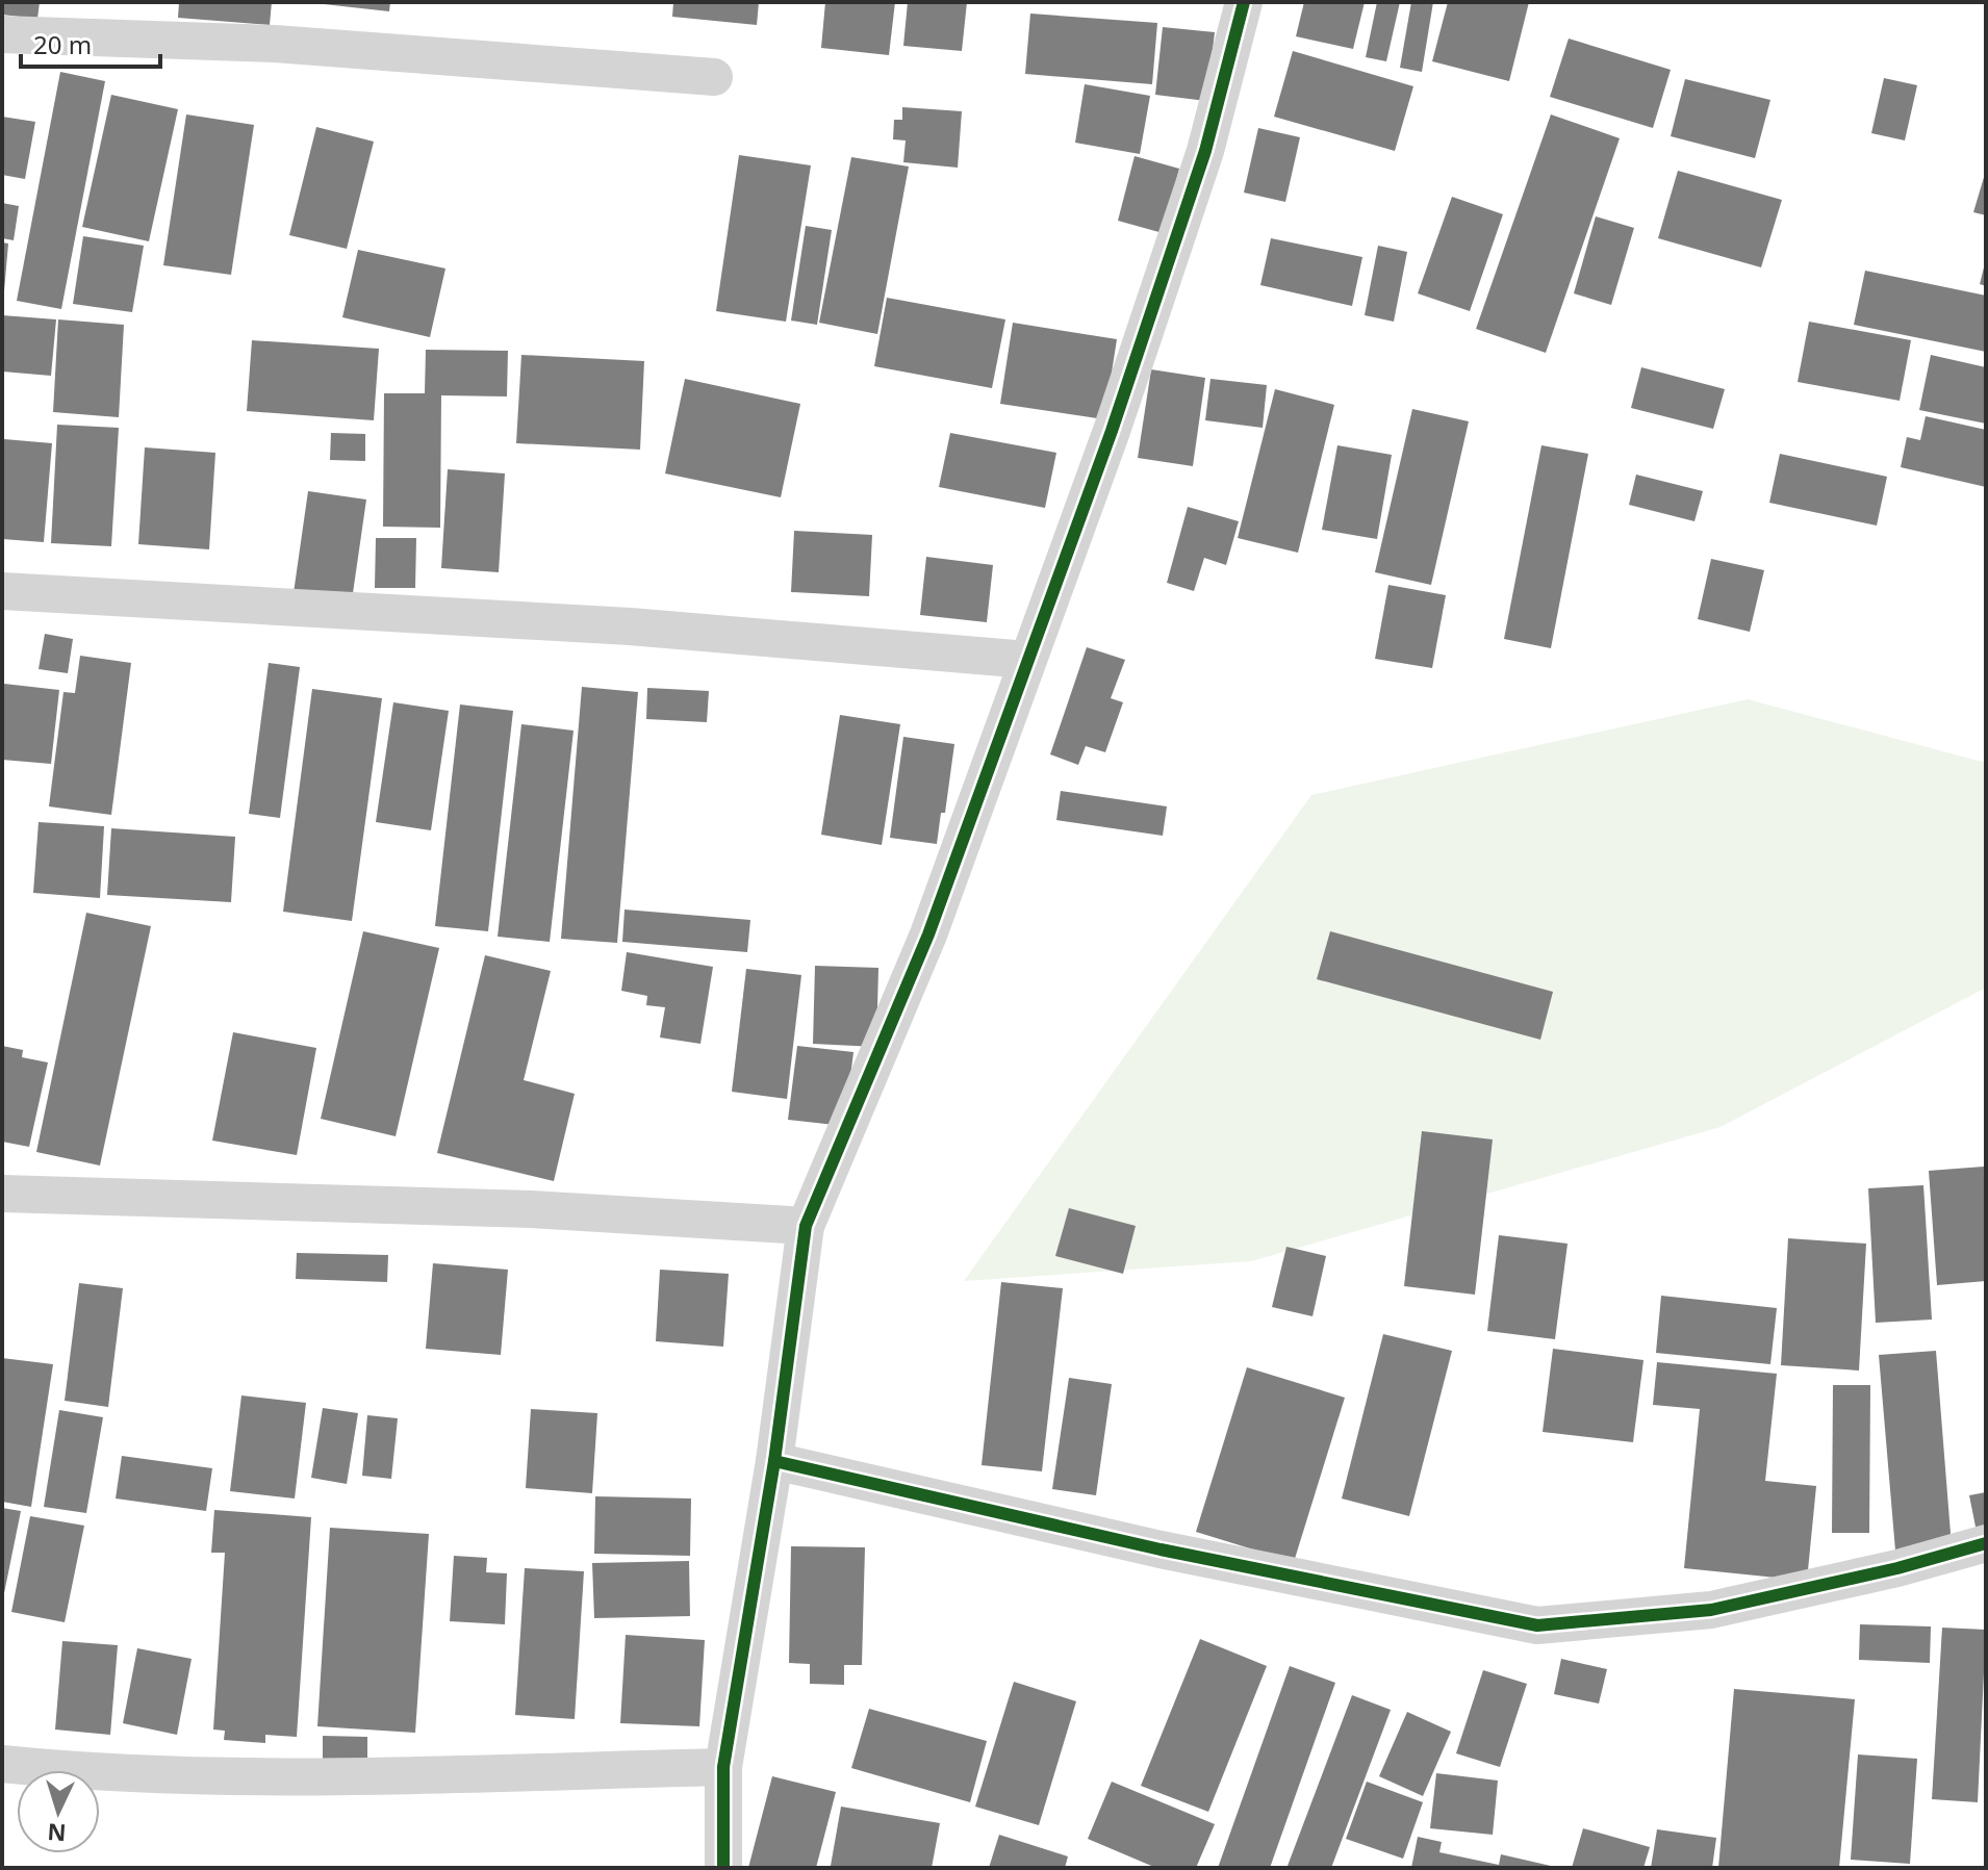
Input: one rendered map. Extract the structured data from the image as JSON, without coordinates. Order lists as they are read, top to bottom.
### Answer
{
  "scale_bar": "20 m",
  "north": "bottom"
}
